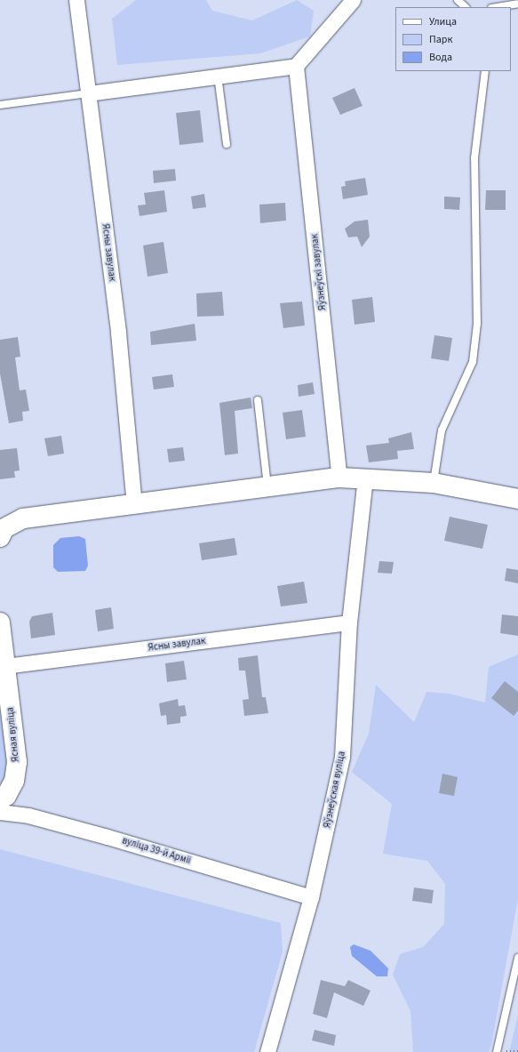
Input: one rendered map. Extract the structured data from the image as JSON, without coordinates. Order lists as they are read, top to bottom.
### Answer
{
  "streets": {
    "street": [
      "Ясны завулак",
      "Яўзнеўскі завулак",
      "Ясная вуліца",
      "Яўзнеўская вуліца",
      "вуліца 39-й Арміі"
    ]
  },
  "crossings": [
    ["Ясны завулак", "Ясная вуліца"],
    ["Ясны завулак", "Яўзнеўская вуліца"],
    ["Яўзнеўская вуліца", "вуліца 39-й Арміі"]
  ],
  "legend": ["Улица", "Парк", "Вода"]
}
